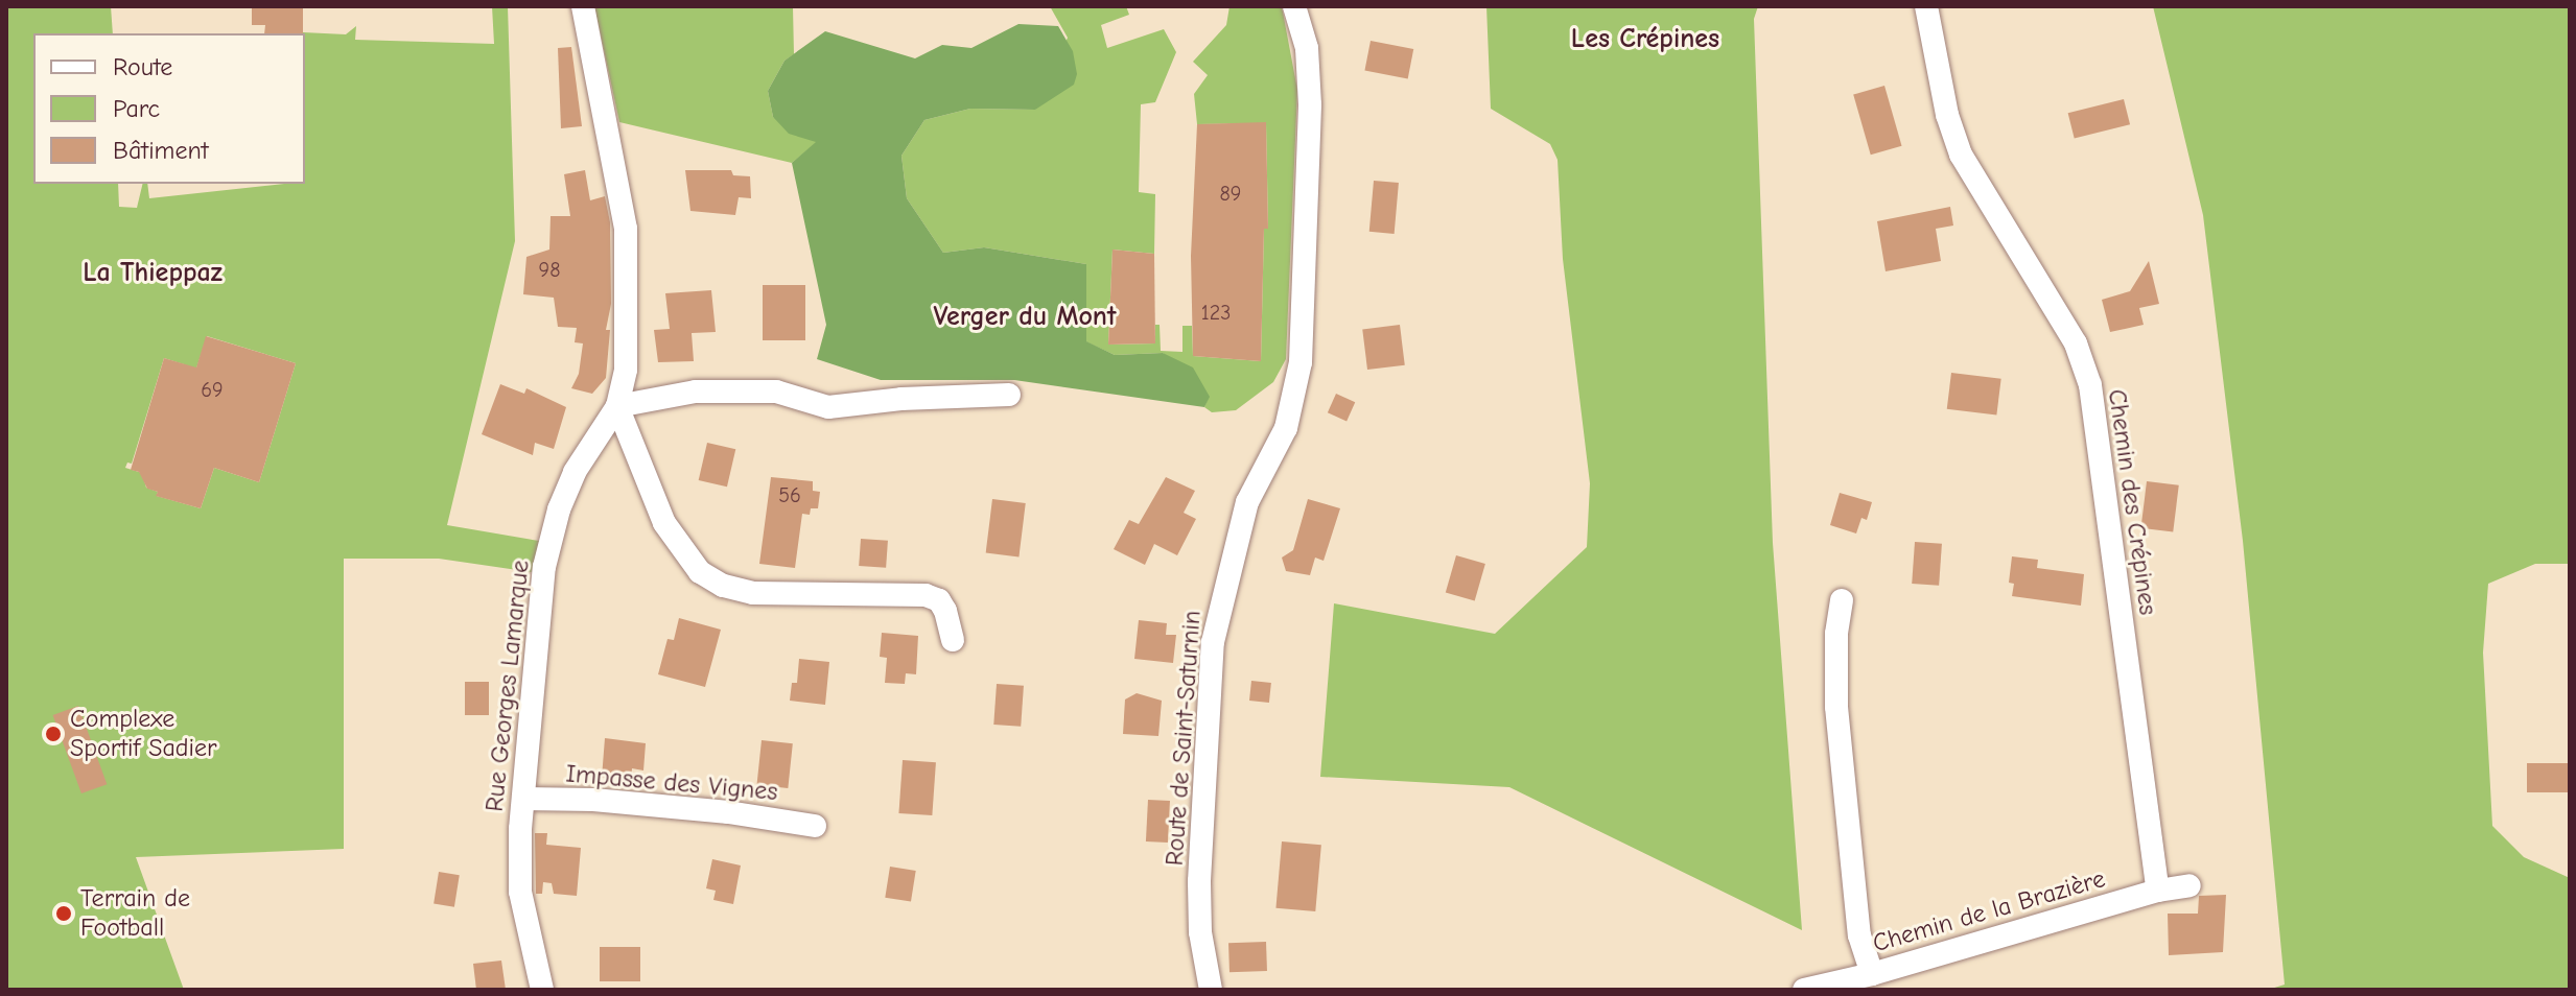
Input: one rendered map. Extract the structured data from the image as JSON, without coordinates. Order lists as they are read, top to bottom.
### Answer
{
  "streets": {
    "street": [
      "Chemin des Crépines",
      "Rue Georges Lamarque",
      "Route de Saint-Saturnin",
      "Impasse des Vignes",
      "Chemin de la Brazière"
    ]
  },
  "crossings": [
    ["Chemin des Crépines", "Chemin de la Brazière"],
    ["Rue Georges Lamarque", "Impasse des Vignes"]
  ],
  "districts": ["Les Crépines", "La Thieppaz", "Verger du Mont"],
  "places": ["Complexe Sportif Sadier", "Terrain de Football"],
  "house_numbers": [
    "89",
    "98",
    "123",
    "69",
    "56"
  ],
  "legend": ["Route", "Parc", "Bâtiment"]
}
